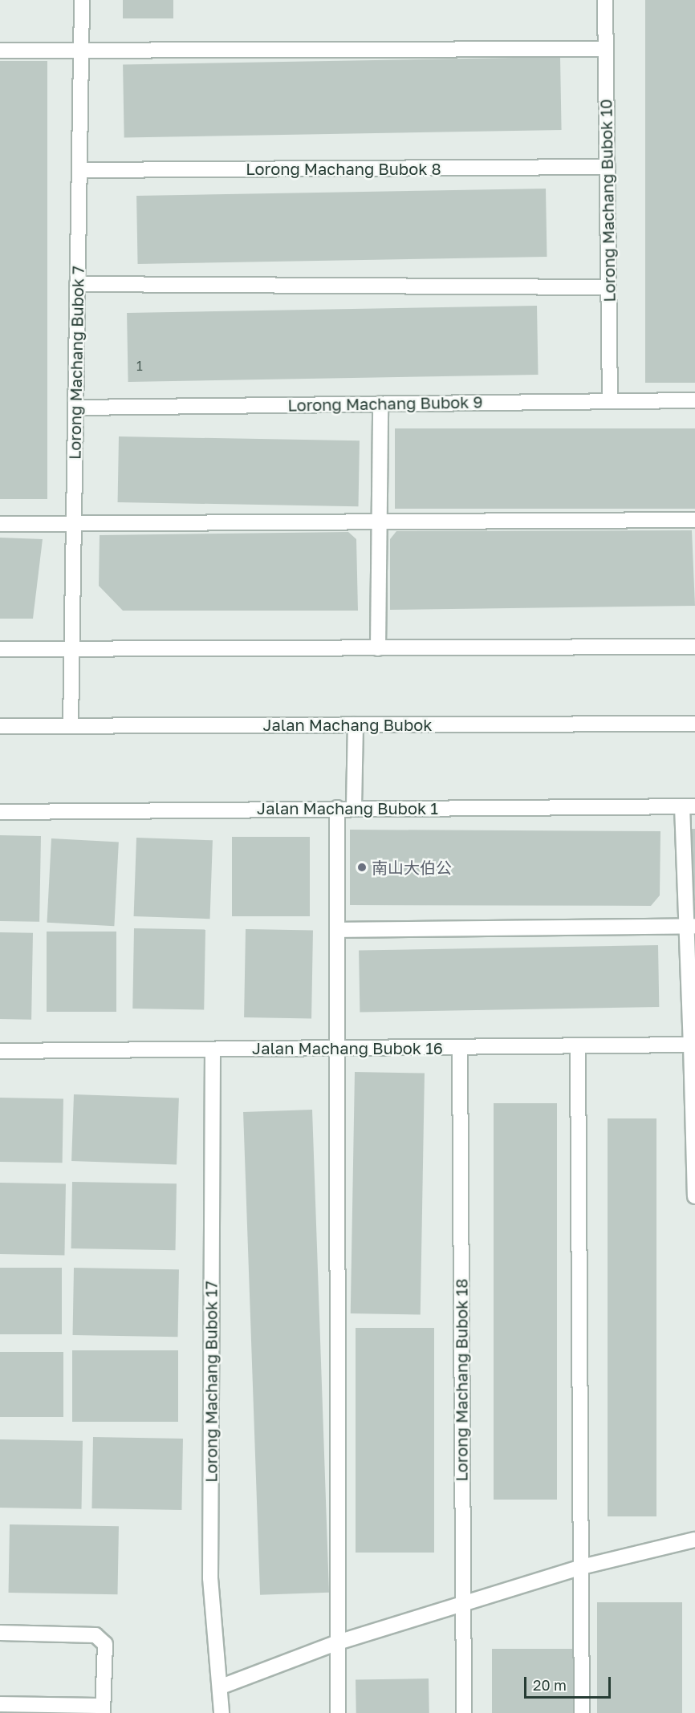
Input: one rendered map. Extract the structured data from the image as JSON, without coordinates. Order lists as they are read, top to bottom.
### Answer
{
  "streets": {
    "street": [
      "Lorong Machang Bubok 8",
      "Lorong Machang Bubok 10",
      "Lorong Machang Bubok 7",
      "Lorong Machang Bubok 9",
      "Jalan Machang Bubok",
      "Jalan Machang Bubok 1",
      "Jalan Machang Bubok 16",
      "Lorong Machang Bubok 18",
      "Lorong Machang Bubok 17"
    ]
  },
  "crossings": [
    ["Lorong Machang Bubok 8", "Lorong Machang Bubok 10"],
    ["Lorong Machang Bubok 8", "Lorong Machang Bubok 7"],
    ["Lorong Machang Bubok 10", "Lorong Machang Bubok 9"],
    ["Lorong Machang Bubok 7", "Lorong Machang Bubok 9"],
    ["Lorong Machang Bubok 7", "Jalan Machang Bubok"],
    ["Jalan Machang Bubok 16", "Lorong Machang Bubok 18"],
    ["Jalan Machang Bubok 16", "Lorong Machang Bubok 17"]
  ],
  "places": ["南山大伯公"],
  "house_numbers": ["1"],
  "scale_bar": "20 m"
}
